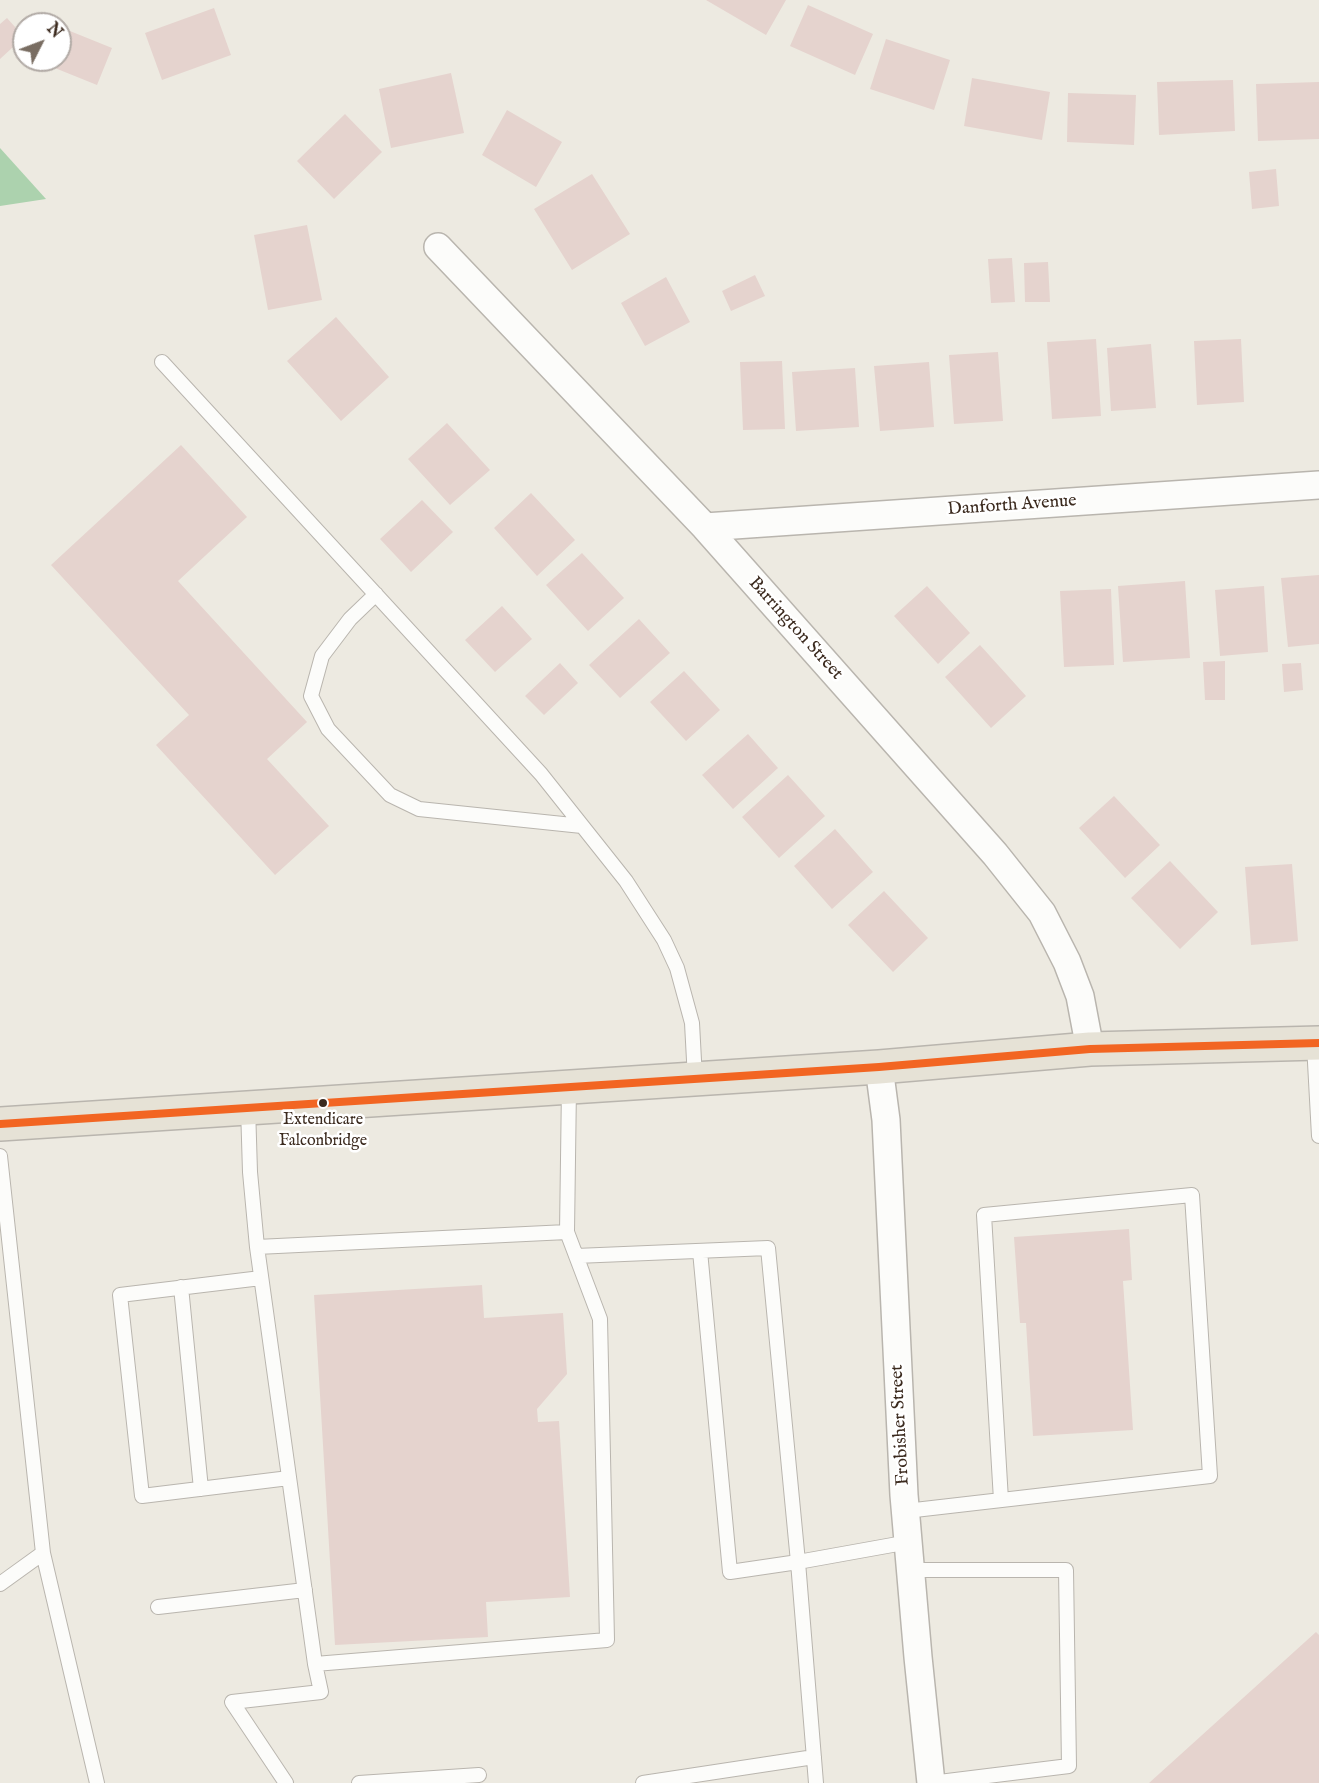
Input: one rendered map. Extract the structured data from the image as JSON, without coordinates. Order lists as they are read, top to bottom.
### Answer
{
  "streets": {
    "street": ["Danforth Avenue", "Barrington Street", "Frobisher Street"]
  },
  "crossings": [
    ["Danforth Avenue", "Barrington Street"]
  ],
  "places": ["Extendicare Falconbridge"],
  "north": "top right"
}
